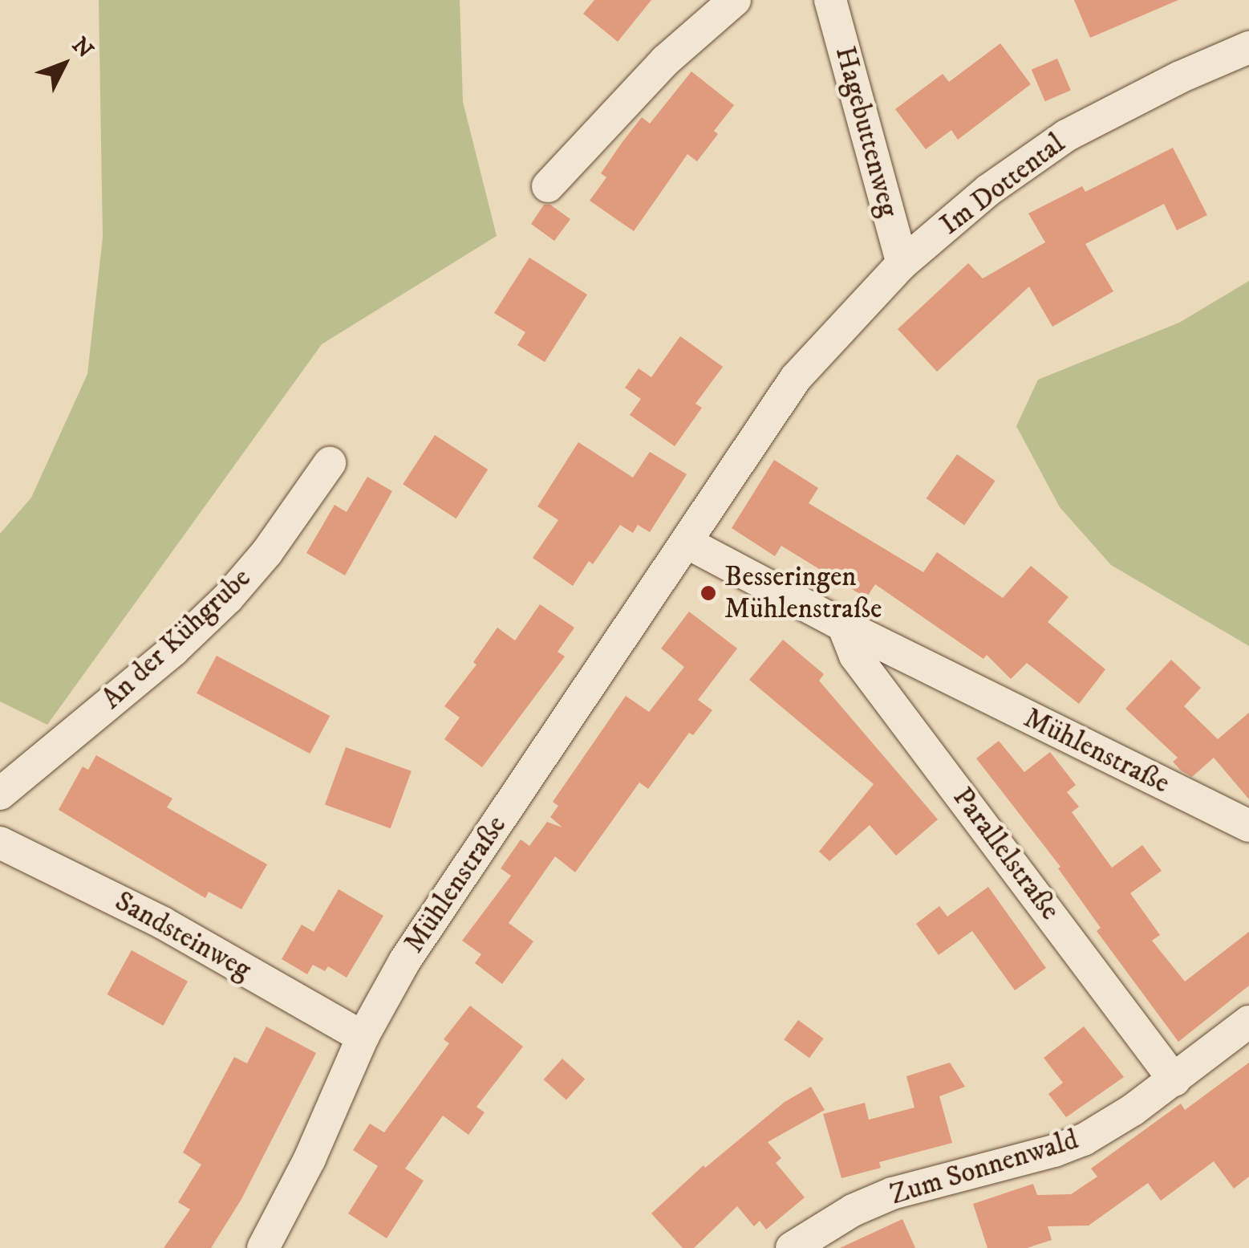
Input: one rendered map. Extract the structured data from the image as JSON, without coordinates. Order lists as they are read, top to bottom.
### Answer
{
  "streets": {
    "street": [
      "Hagebuttenweg",
      "Im Dottental",
      "An der Kühgrube",
      "Mühlenstraße",
      "Parallelstraße",
      "Sandsteinweg",
      "Zum Sonnenwald"
    ]
  },
  "crossings": [
    ["Hagebuttenweg", "Im Dottental"],
    ["Im Dottental", "Mühlenstraße"],
    ["Mühlenstraße", "Parallelstraße"],
    ["Mühlenstraße", "Sandsteinweg"],
    ["Parallelstraße", "Zum Sonnenwald"]
  ],
  "places": ["Besseringen Mühlenstraße"],
  "north": "top right"
}
